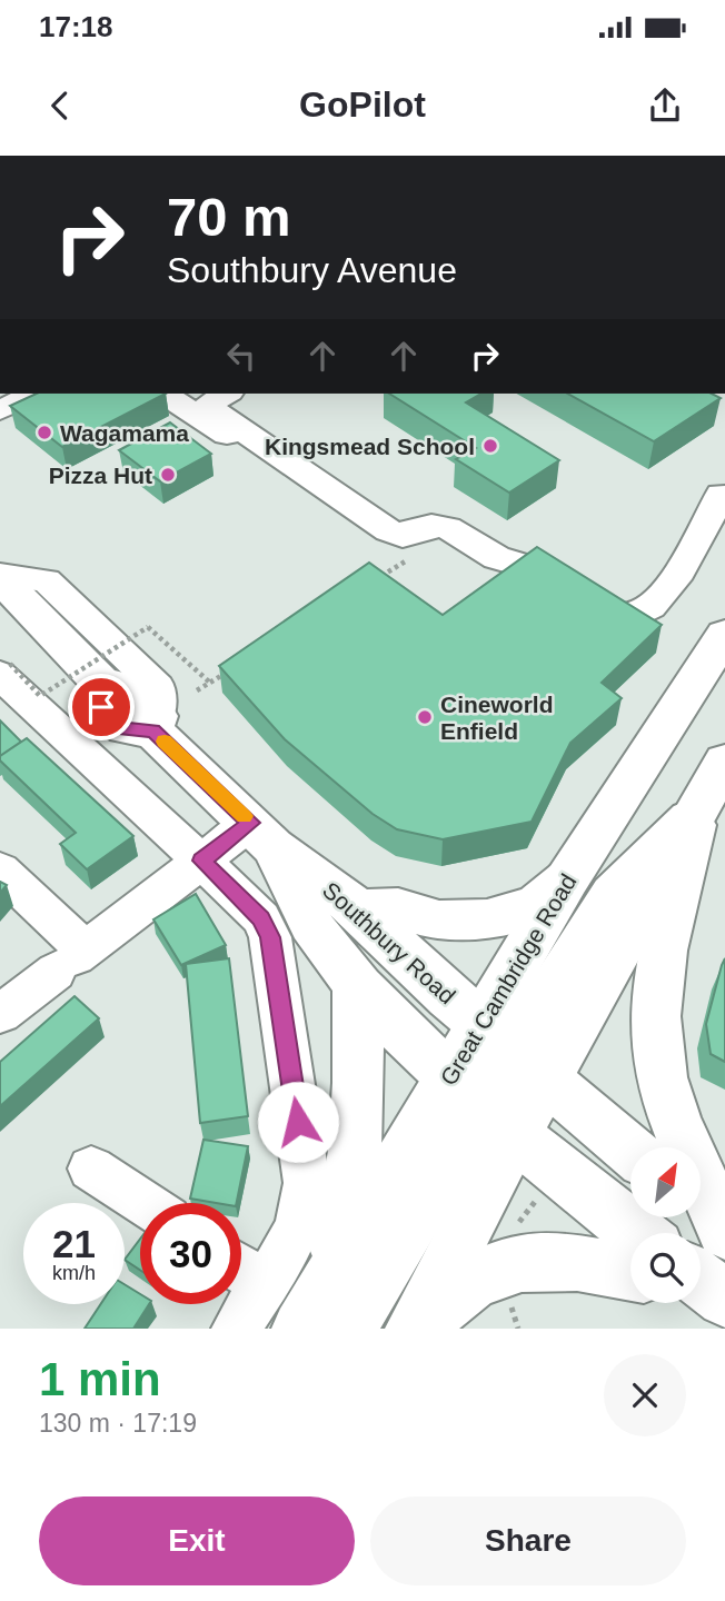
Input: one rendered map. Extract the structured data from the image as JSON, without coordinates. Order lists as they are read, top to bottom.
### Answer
{
  "streets": {
    "main road": ["Southbury Road", "Great Cambridge Road"]
  },
  "crossings": [
    ["Southbury Road", "Great Cambridge Road"]
  ],
  "places": [
    "Wagamama",
    "Kingsmead School",
    "Pizza Hut",
    "Cineworld Enfield"
  ],
  "north": "top right",
  "page": {
    "status": "17:18",
    "header": "GoPilot",
    "turn": ["70 m", "Southbury Avenue"],
    "speed": "21 km/h",
    "limit": "30",
    "heading": ["1 min", "130 m · 17:19"],
    "buttons": ["Exit", "Share"]
  }
}
